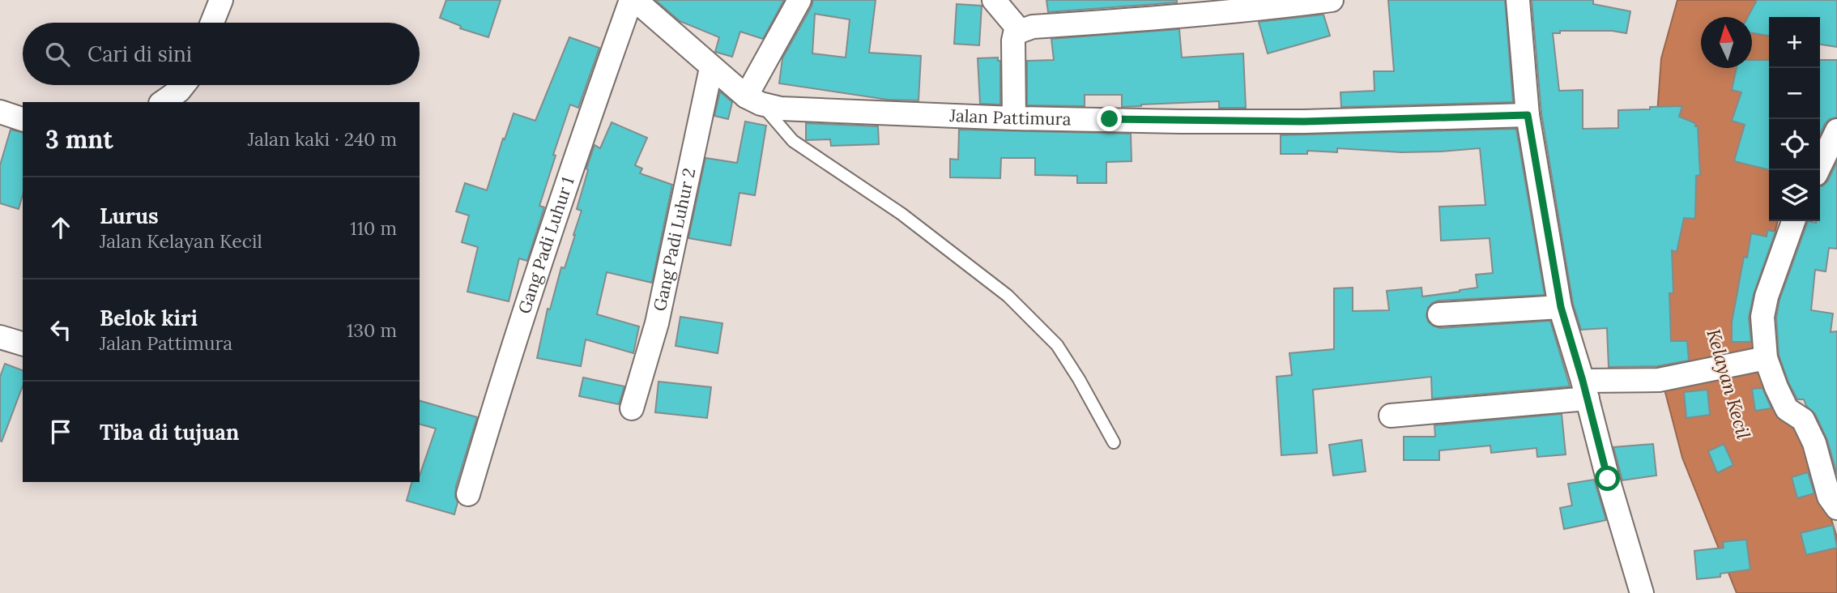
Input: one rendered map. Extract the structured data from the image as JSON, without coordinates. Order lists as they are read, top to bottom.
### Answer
{
  "streets": {
    "street": ["Jalan Pattimura", "Gang Padi Luhur 2", "Gang Padi Luhur 1"]
  },
  "crossings": [
    ["Jalan Pattimura", "Gang Padi Luhur 2"]
  ],
  "water": ["Kelayan Kecil"],
  "north": "top",
  "page": {
    "map_buttons": ["+", "−"],
    "search": "Cari di sini",
    "heading": ["3 mnt", "Jalan kaki · 240 m"],
    "list": [
      ["Lurus", "Jalan Kelayan Kecil", "110 m"],
      ["Belok kiri", "Jalan Pattimura", "130 m"],
      "Tiba di tujuan"
    ]
  }
}
